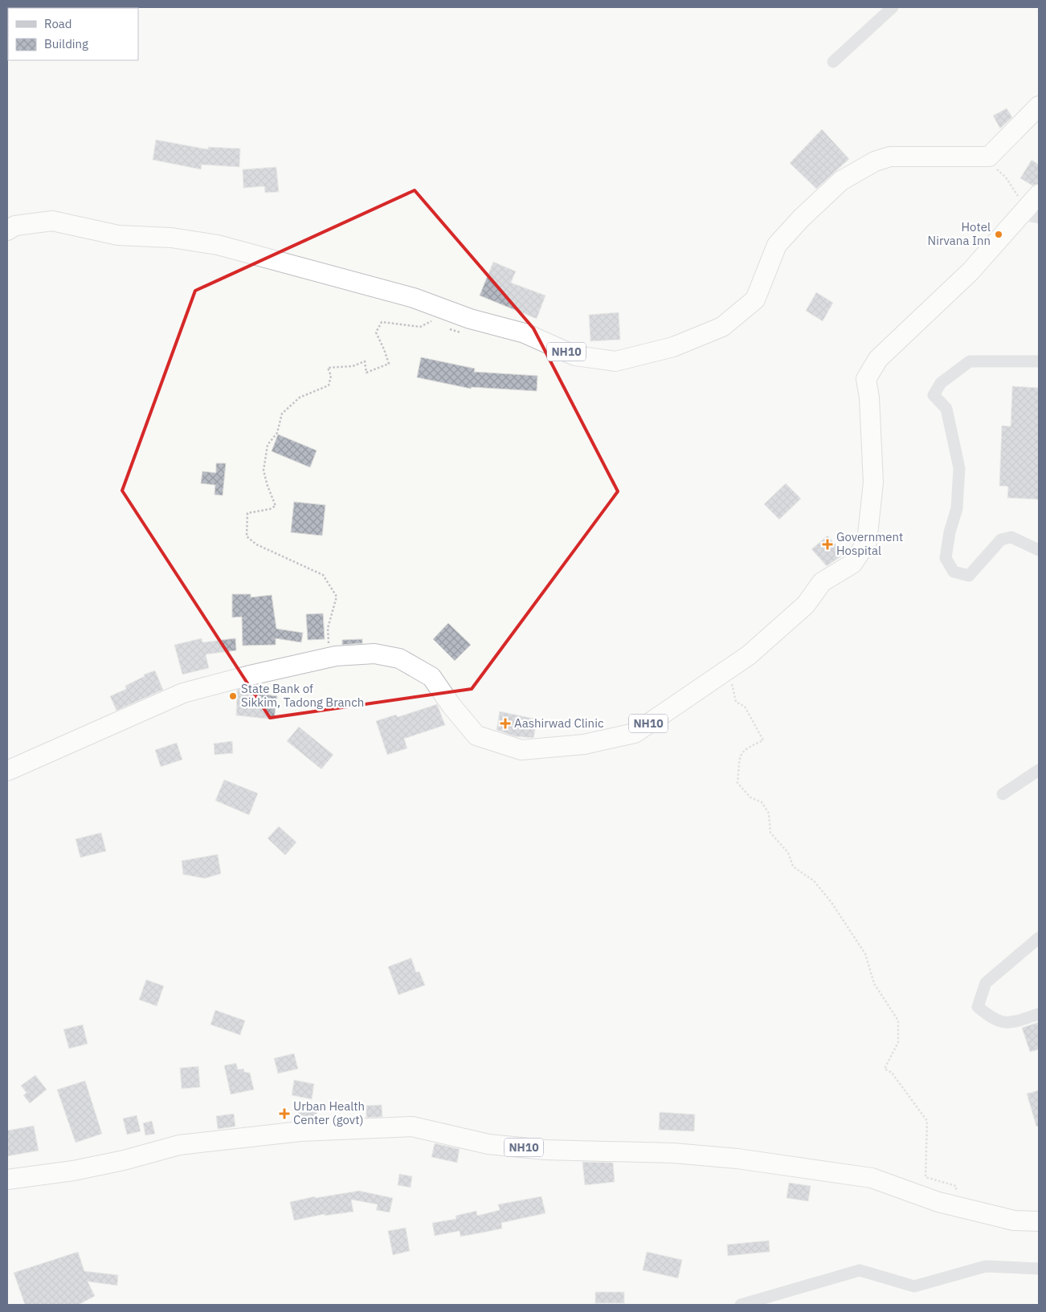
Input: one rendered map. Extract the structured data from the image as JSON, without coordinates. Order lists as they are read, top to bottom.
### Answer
{
  "streets": {
    "highway": ["NH10"]
  },
  "places": {
    "other": ["Hotel Nirvana Inn", "State Bank of Sikkim, Tadong Branch"],
    "health": ["Government Hospital", "Aashirwad Clinic", "Urban Health Center (govt)"]
  },
  "legend": ["Road", "Building"]
}
